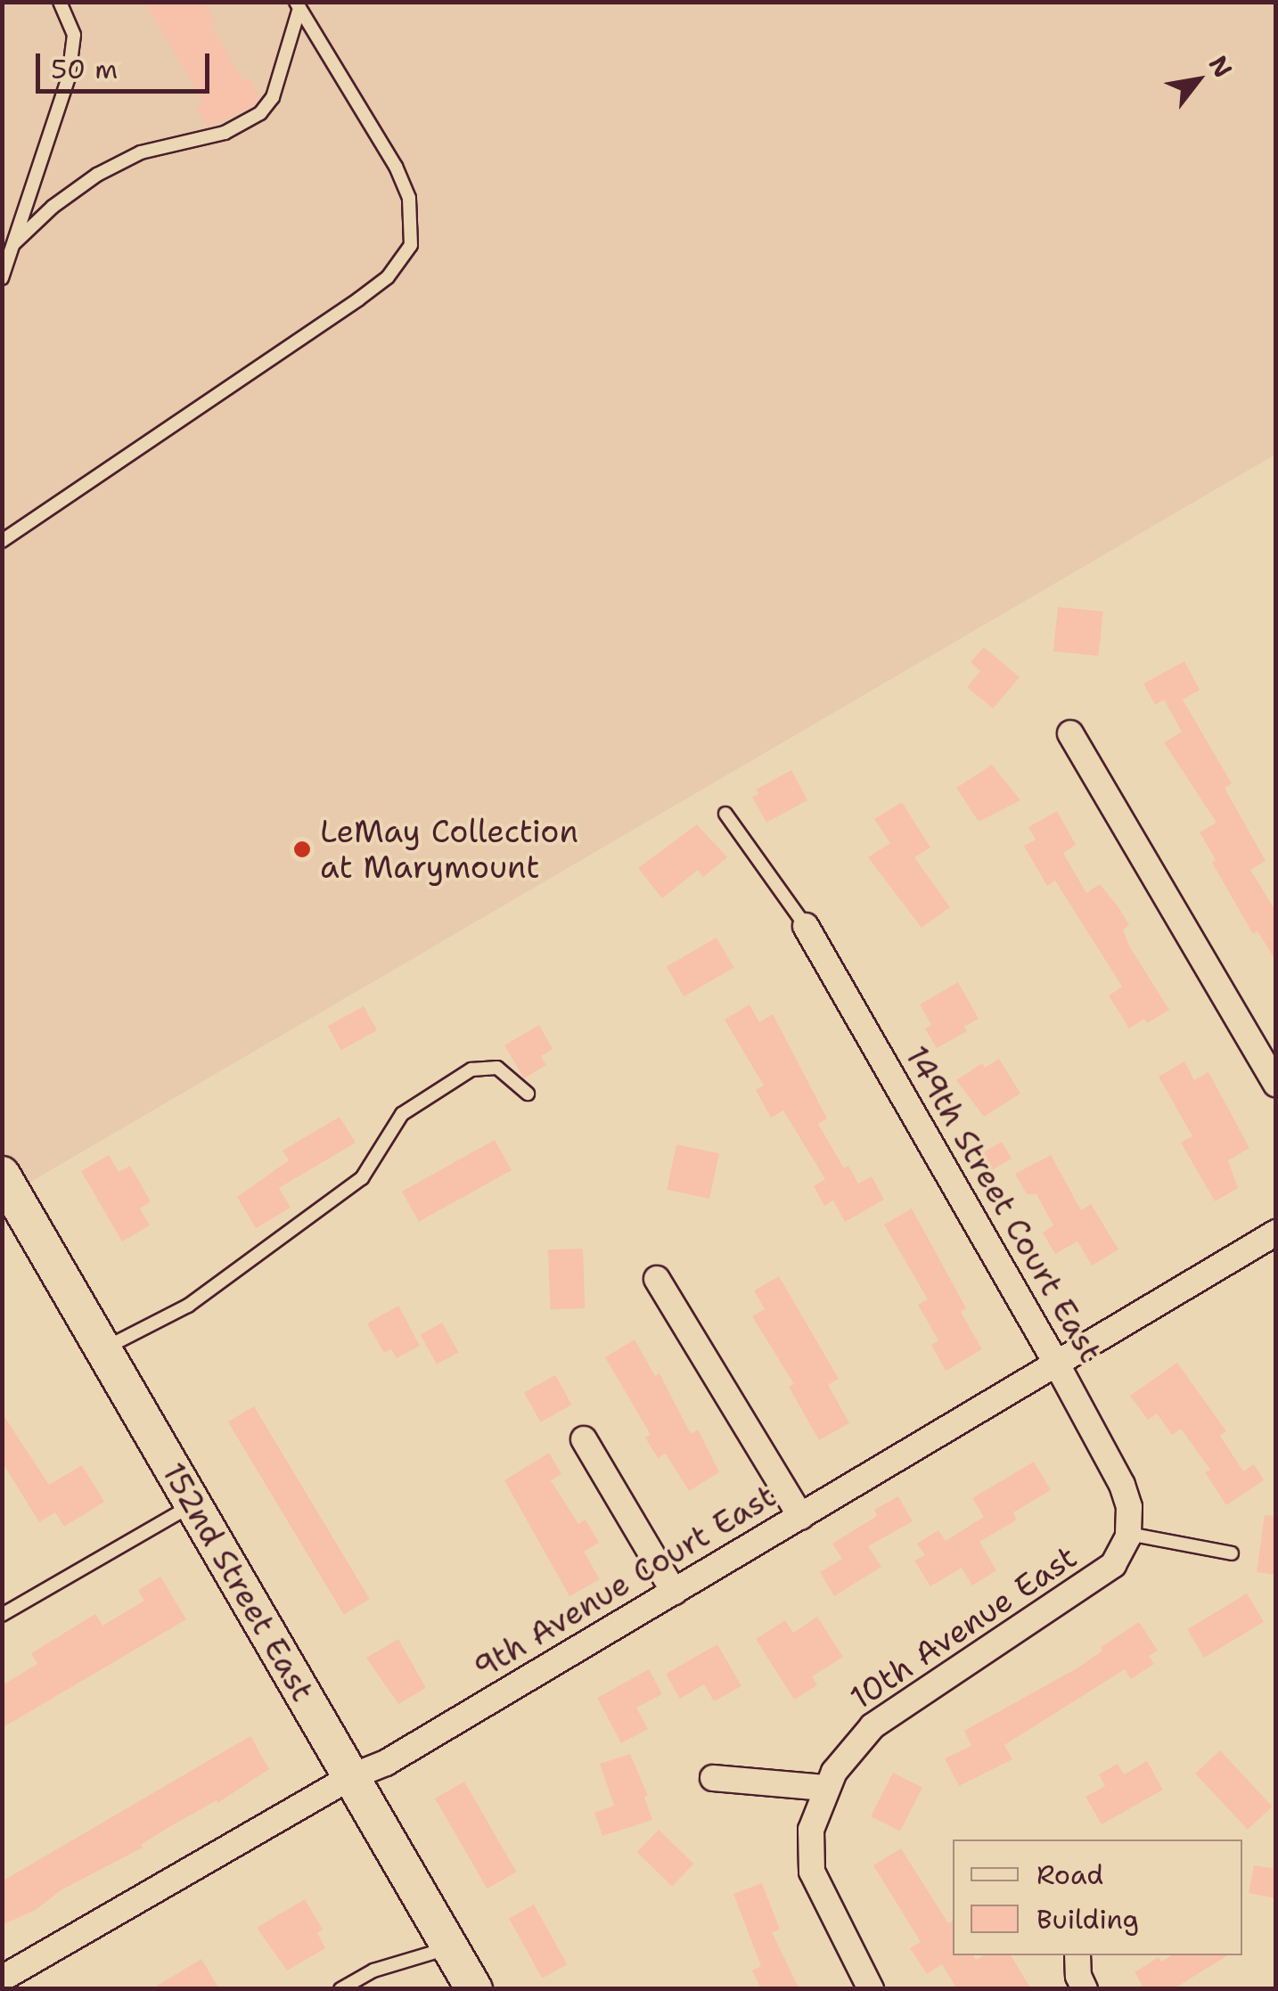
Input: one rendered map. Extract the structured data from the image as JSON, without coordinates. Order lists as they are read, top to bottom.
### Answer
{
  "streets": {
    "main road": ["152nd Street East"],
    "street": ["149th Street Court East", "9th Avenue Court East", "10th Avenue East"]
  },
  "crossings": [
    ["149th Street Court East", "9th Avenue Court East"],
    ["149th Street Court East", "10th Avenue East"],
    ["152nd Street East", "9th Avenue Court East"]
  ],
  "places": ["LeMay Collection at Marymount"],
  "legend": ["Road", "Building"],
  "scale_bar": "50 m",
  "north": "top right"
}
